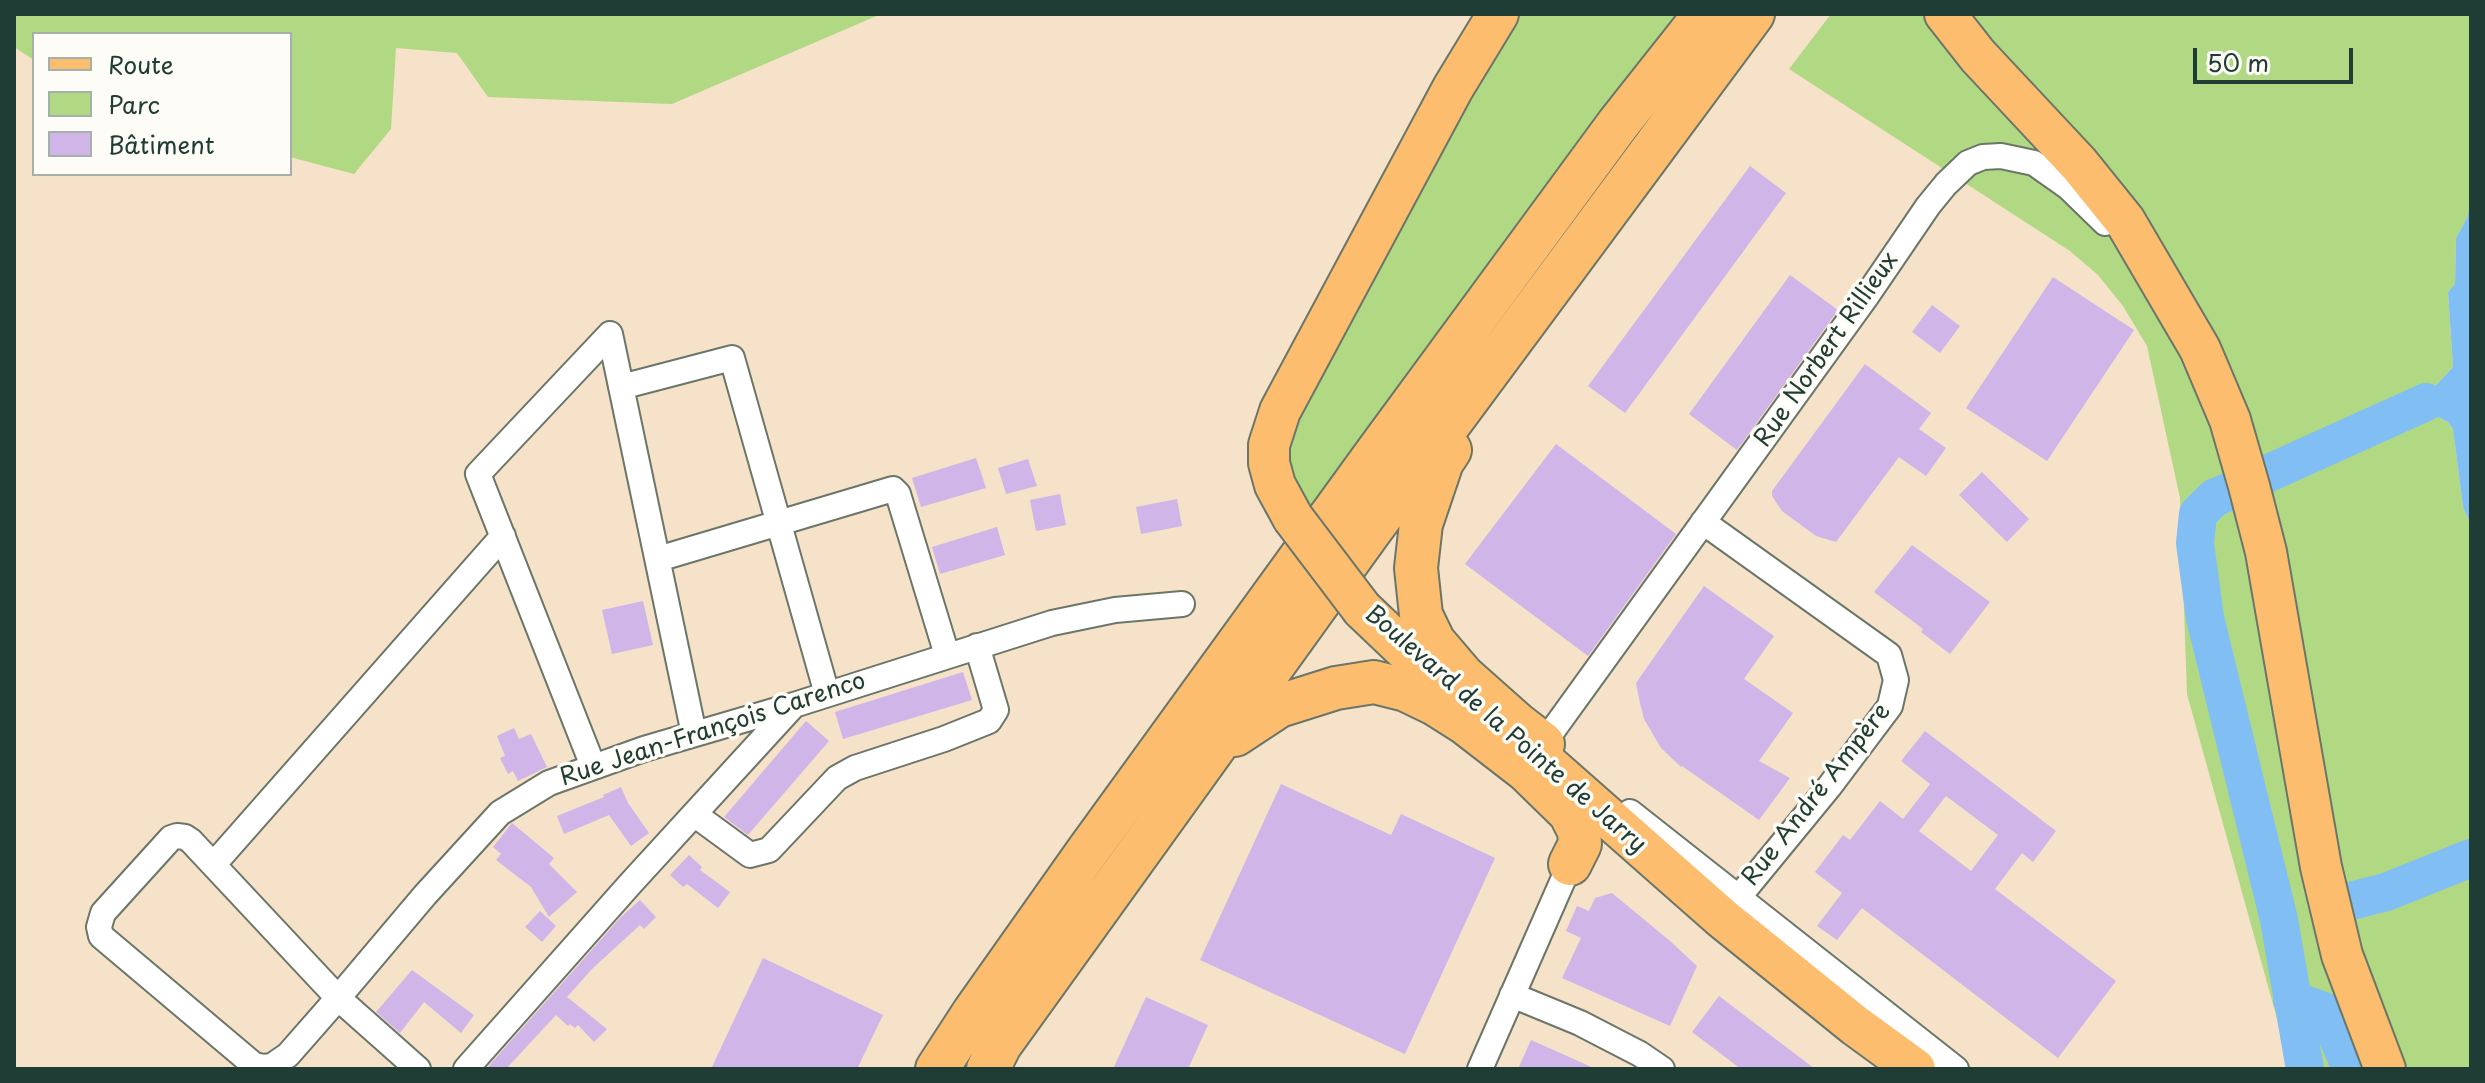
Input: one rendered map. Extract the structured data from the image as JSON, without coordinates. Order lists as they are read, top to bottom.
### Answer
{
  "streets": {
    "main road": ["Boulevard de la Pointe de Jarry"],
    "street": ["Rue Norbert Rillieux", "Rue Jean-François Carenco", "Rue André Ampère"]
  },
  "crossings": [
    ["Rue Norbert Rillieux", "Boulevard de la Pointe de Jarry"],
    ["Rue Norbert Rillieux", "Rue André Ampère"],
    ["Boulevard de la Pointe de Jarry", "Rue André Ampère"]
  ],
  "legend": ["Route", "Parc", "Bâtiment"],
  "scale_bar": "50 m"
}
